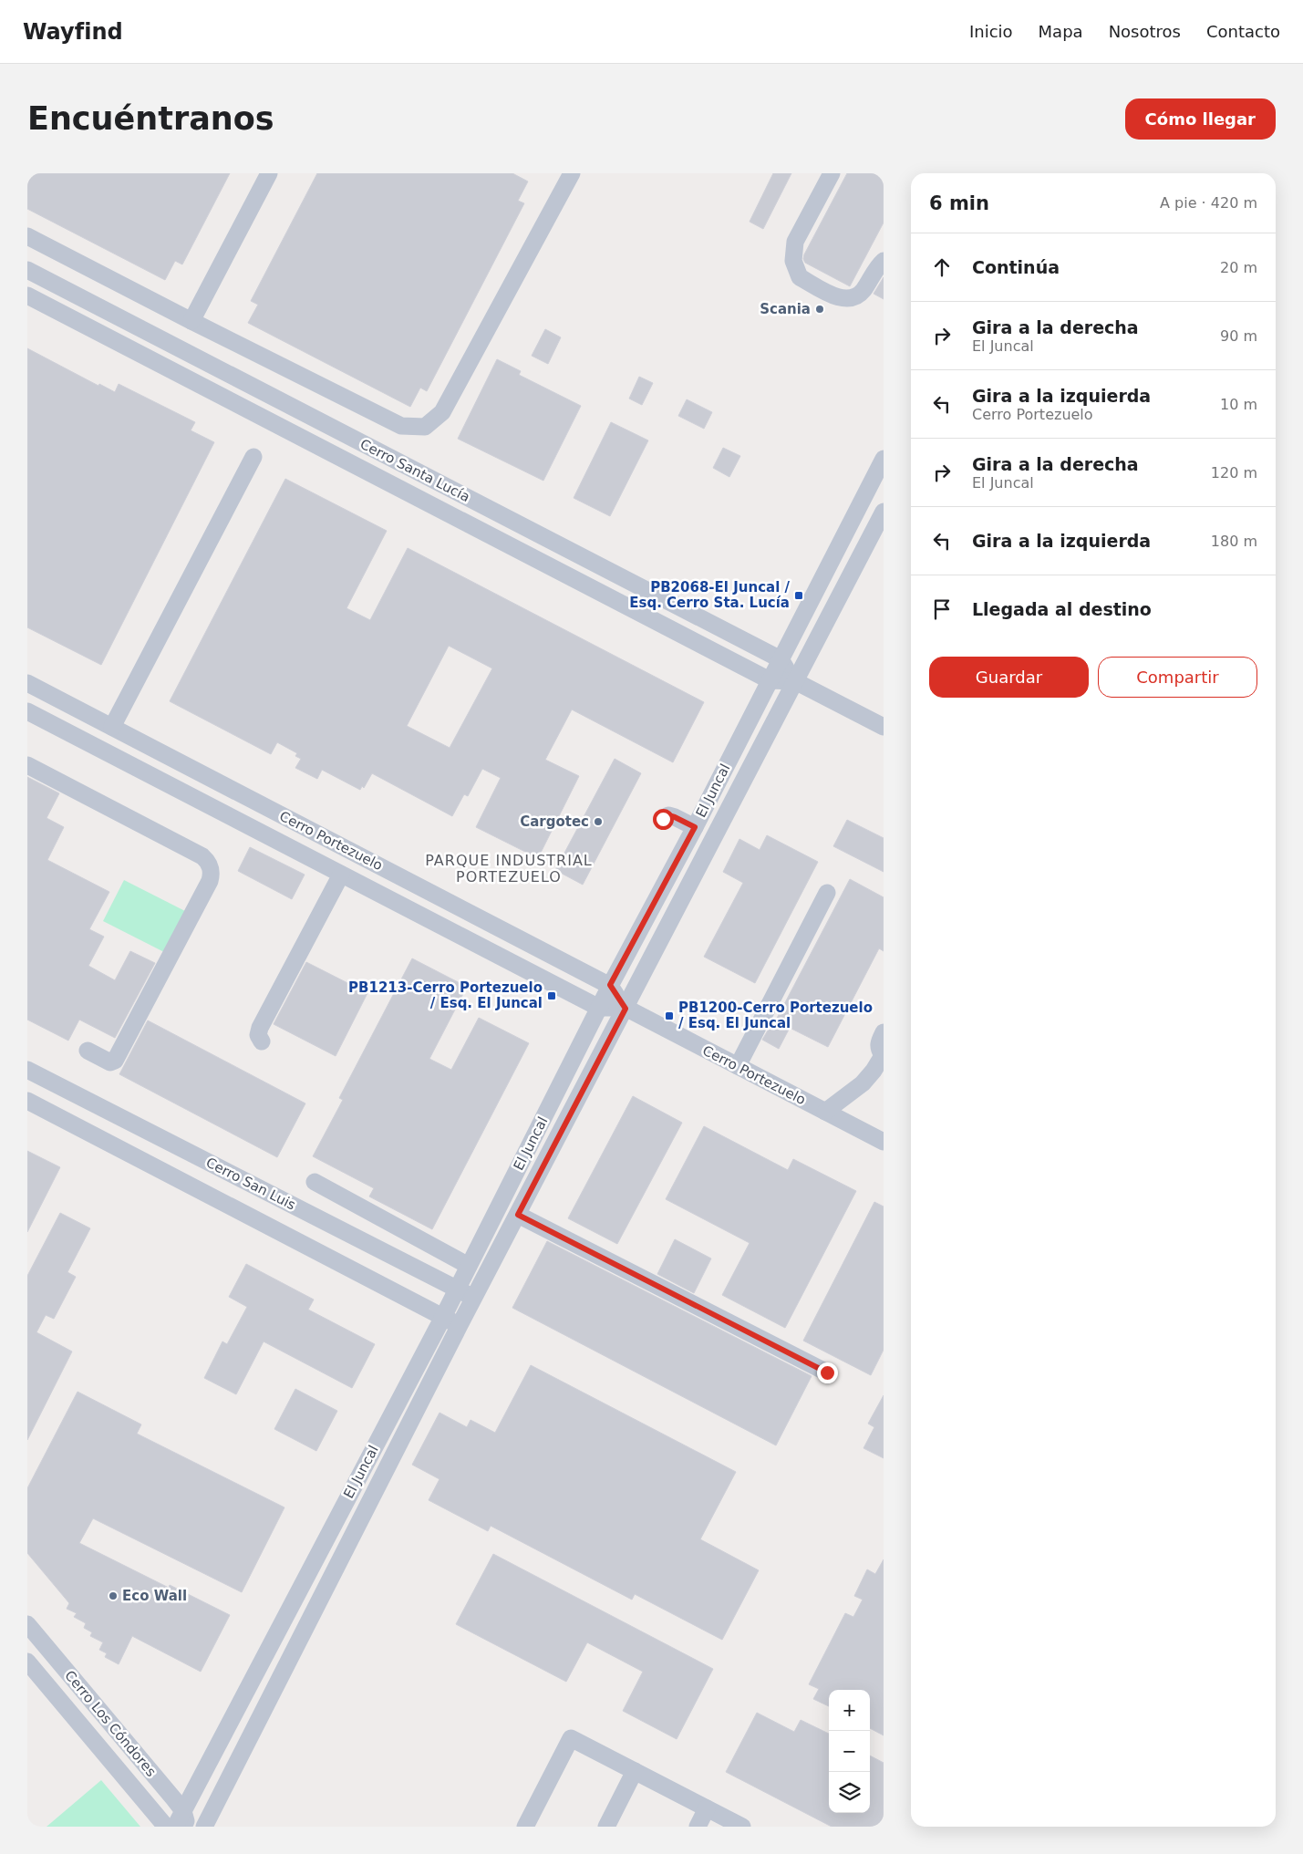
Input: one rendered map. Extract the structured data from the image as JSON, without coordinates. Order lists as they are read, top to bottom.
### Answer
{
  "streets": {
    "street": [
      "Cerro Santa Lucía",
      "El Juncal",
      "Cerro Portezuelo",
      "Cerro San Luis",
      "Cerro Los Cóndores"
    ]
  },
  "crossings": [
    ["Cerro Santa Lucía", "El Juncal"],
    ["El Juncal", "Cerro Portezuelo"],
    ["El Juncal", "Cerro San Luis"],
    ["El Juncal", "Cerro Los Cóndores"]
  ],
  "districts": ["PARQUE INDUSTRIAL PORTEZUELO"],
  "places": {
    "other": ["Scania", "Cargotec", "Eco Wall"],
    "transit": ["PB2068-El Juncal / Esq. Cerro Sta. Lucía", "PB1213-Cerro Portezuelo / Esq. El Juncal", "PB1200-Cerro Portezuelo / Esq. El Juncal"]
  },
  "page": {
    "header": "Wayfind",
    "nav": [
      "Inicio",
      "Mapa",
      "Nosotros",
      "Contacto"
    ],
    "buttons": [
      "Cómo llegar",
      ["Guardar", "Compartir"]
    ],
    "title": "Encuéntranos",
    "heading": ["6 min", "A pie · 420 m"],
    "list": [
      ["Continúa", "20 m"],
      ["Gira a la derecha", "El Juncal", "90 m"],
      ["Gira a la izquierda", "Cerro Portezuelo", "10 m"],
      ["Gira a la derecha", "El Juncal", "120 m"],
      ["Gira a la izquierda", "180 m"],
      "Llegada al destino"
    ],
    "map_buttons": ["+", "−"]
  }
}
